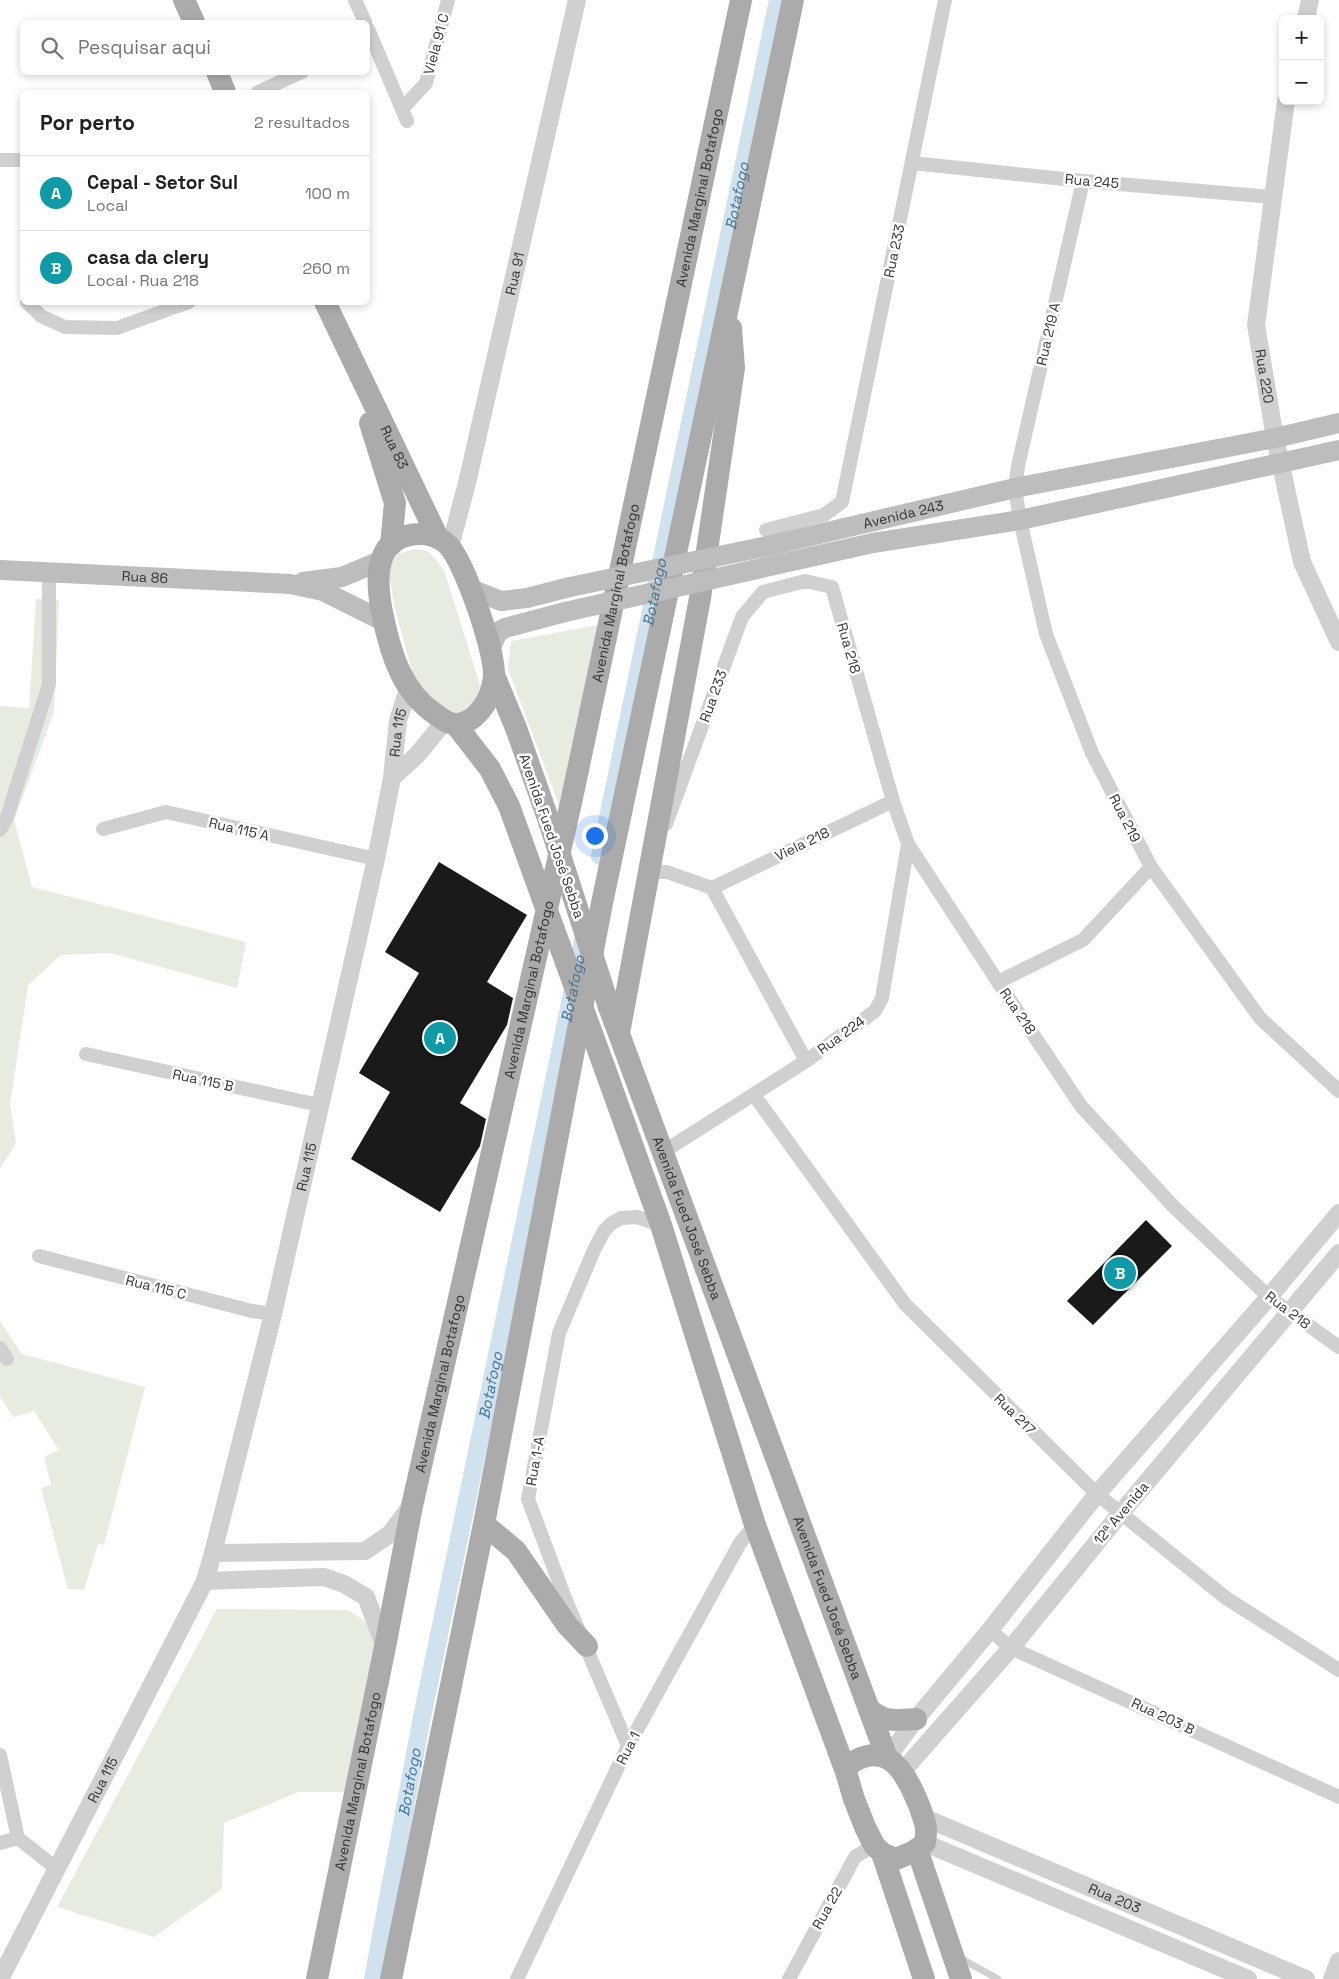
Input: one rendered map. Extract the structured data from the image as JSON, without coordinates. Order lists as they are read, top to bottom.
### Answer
{
  "streets": {
    "main road": [
      "Avenida Marginal Botafogo",
      "Rua 83",
      "Avenida 243",
      "Rua 86",
      "Avenida Fued José Sebba"
    ],
    "street": [
      "Viela 91 C",
      "Rua 245",
      "Rua 233",
      "Rua 91",
      "Rua 219 A",
      "Rua 220",
      "Rua 218",
      "Rua 115",
      "Rua 219",
      "Rua 115 A",
      "Viela 218",
      "Rua 224",
      "Rua 115 B",
      "Rua 115 C",
      "Rua 217",
      "Rua 1-A",
      "12ª Avenida",
      "Rua 203 B",
      "Rua 1",
      "Rua 203",
      "Rua 22"
    ]
  },
  "crossings": [
    ["Rua 245", "Rua 233"],
    ["Rua 245", "Rua 219 A"],
    ["Rua 245", "Rua 220"],
    ["Rua 233", "Avenida 243"],
    ["Rua 233", "Rua 218"],
    ["Rua 91", "Rua 83"],
    ["Rua 219 A", "Avenida 243"],
    ["Rua 219 A", "Rua 219"],
    ["Rua 220", "Avenida 243"],
    ["Rua 83", "Avenida 243"],
    ["Rua 83", "Rua 86"],
    ["Rua 83", "Avenida Fued José Sebba"],
    ["Avenida 243", "Rua 219"],
    ["Rua 86", "Avenida Fued José Sebba"],
    ["Rua 218", "Viela 218"],
    ["Rua 218", "Rua 224"],
    ["Rua 218", "12ª Avenida"],
    ["Rua 115", "Rua 115 A"],
    ["Rua 115", "Avenida Fued José Sebba"],
    ["Rua 115", "Rua 115 B"],
    ["Rua 115", "Rua 115 C"],
    ["Avenida Fued José Sebba", "Rua 224"],
    ["Avenida Fued José Sebba", "Rua 1-A"],
    ["Avenida Fued José Sebba", "12ª Avenida"],
    ["Avenida Fued José Sebba", "Rua 1"],
    ["Avenida Fued José Sebba", "Rua 203"],
    ["Avenida Fued José Sebba", "Rua 22"],
    ["Rua 224", "Rua 217"],
    ["Rua 217", "12ª Avenida"],
    ["Rua 1-A", "Rua 1"],
    ["12ª Avenida", "Rua 203 B"]
  ],
  "water": ["Botafogo"],
  "page": {
    "map_buttons": ["+", "−"],
    "search": "Pesquisar aqui",
    "heading": ["Por perto", "2 resultados"],
    "list": [
      {
        "mark": "A",
        "name": "Cepal - Setor Sul",
        "note": "Local",
        "value": "100 m"
      },
      {
        "mark": "B",
        "name": "casa da clery",
        "note": "Local · Rua 218",
        "value": "260 m"
      }
    ],
    "pins": ["A", "B"]
  }
}
